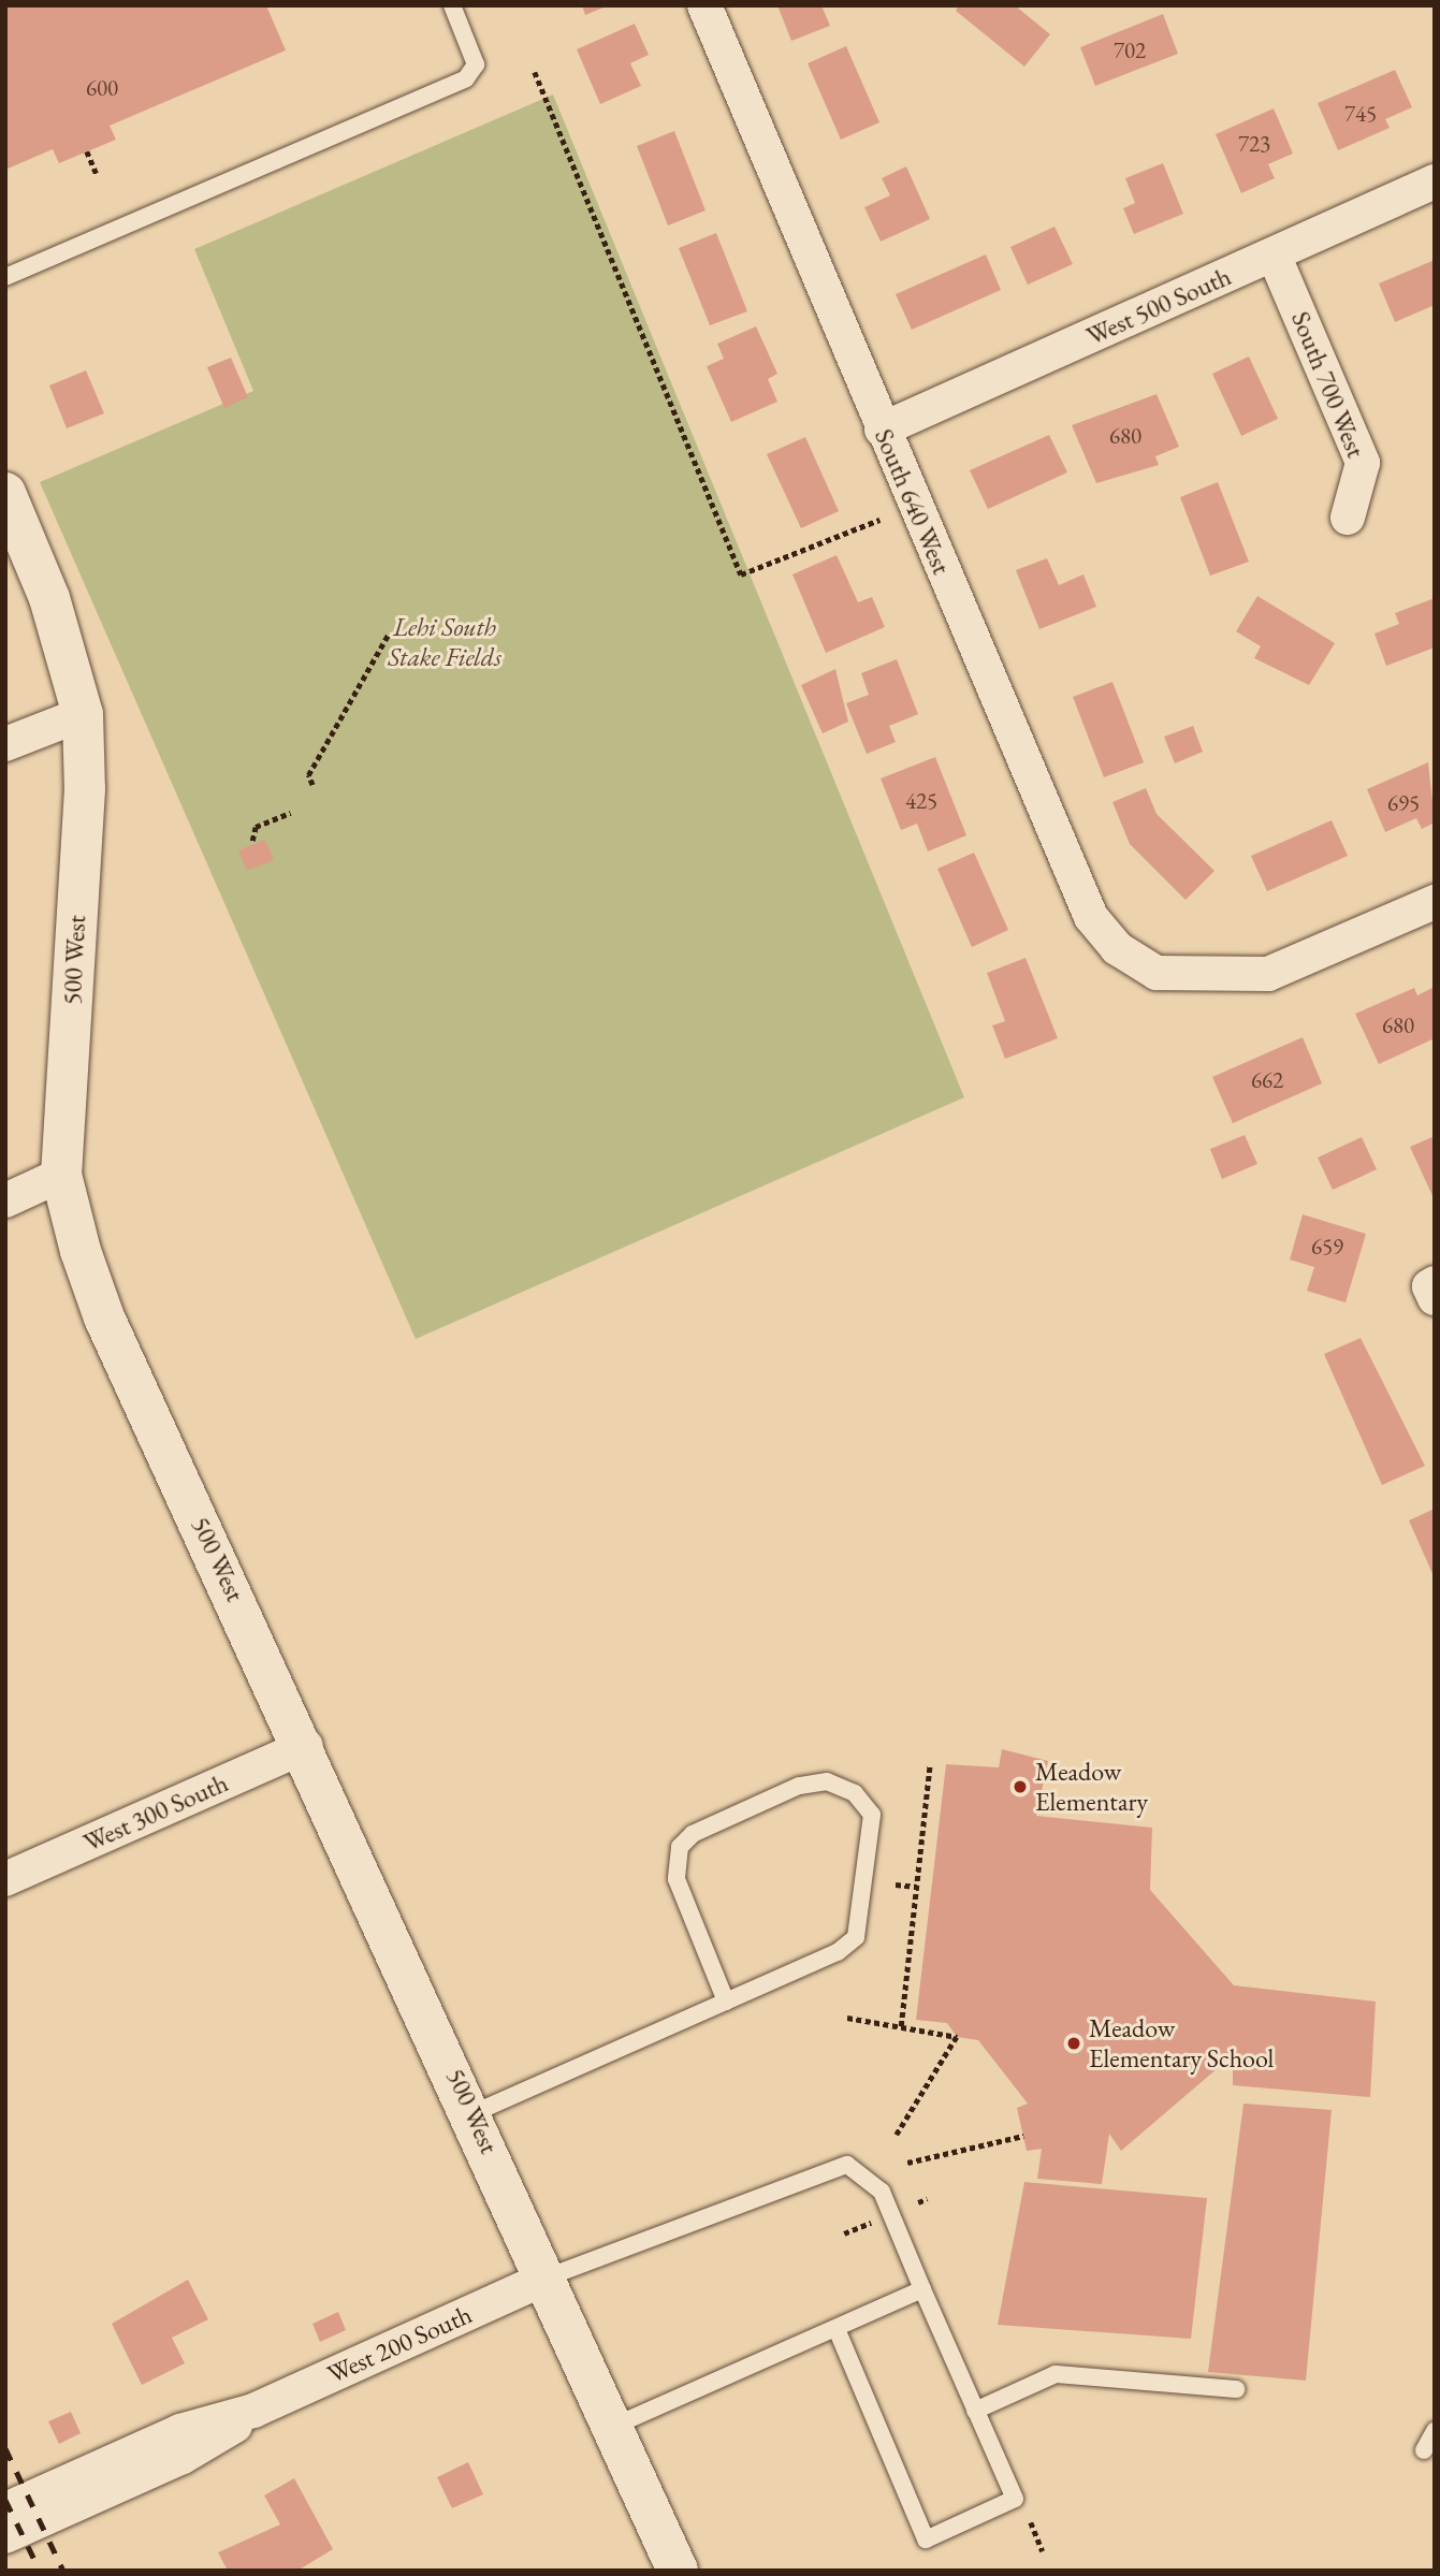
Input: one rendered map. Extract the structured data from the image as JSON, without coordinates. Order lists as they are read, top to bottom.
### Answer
{
  "streets": {
    "street": [
      "West 500 South",
      "South 700 West",
      "South 640 West",
      "500 West",
      "West 300 South",
      "West 200 South"
    ]
  },
  "crossings": [
    ["West 500 South", "South 700 West"],
    ["West 500 South", "South 640 West"],
    ["500 West", "West 300 South"],
    ["500 West", "West 200 South"]
  ],
  "parks": ["Lehi South Stake Fields"],
  "places": ["Meadow Elementary", "Meadow Elementary School"],
  "house_numbers": [
    "702",
    "600",
    "745",
    "723",
    "680",
    "425",
    "695",
    "680",
    "662",
    "659"
  ]
}
